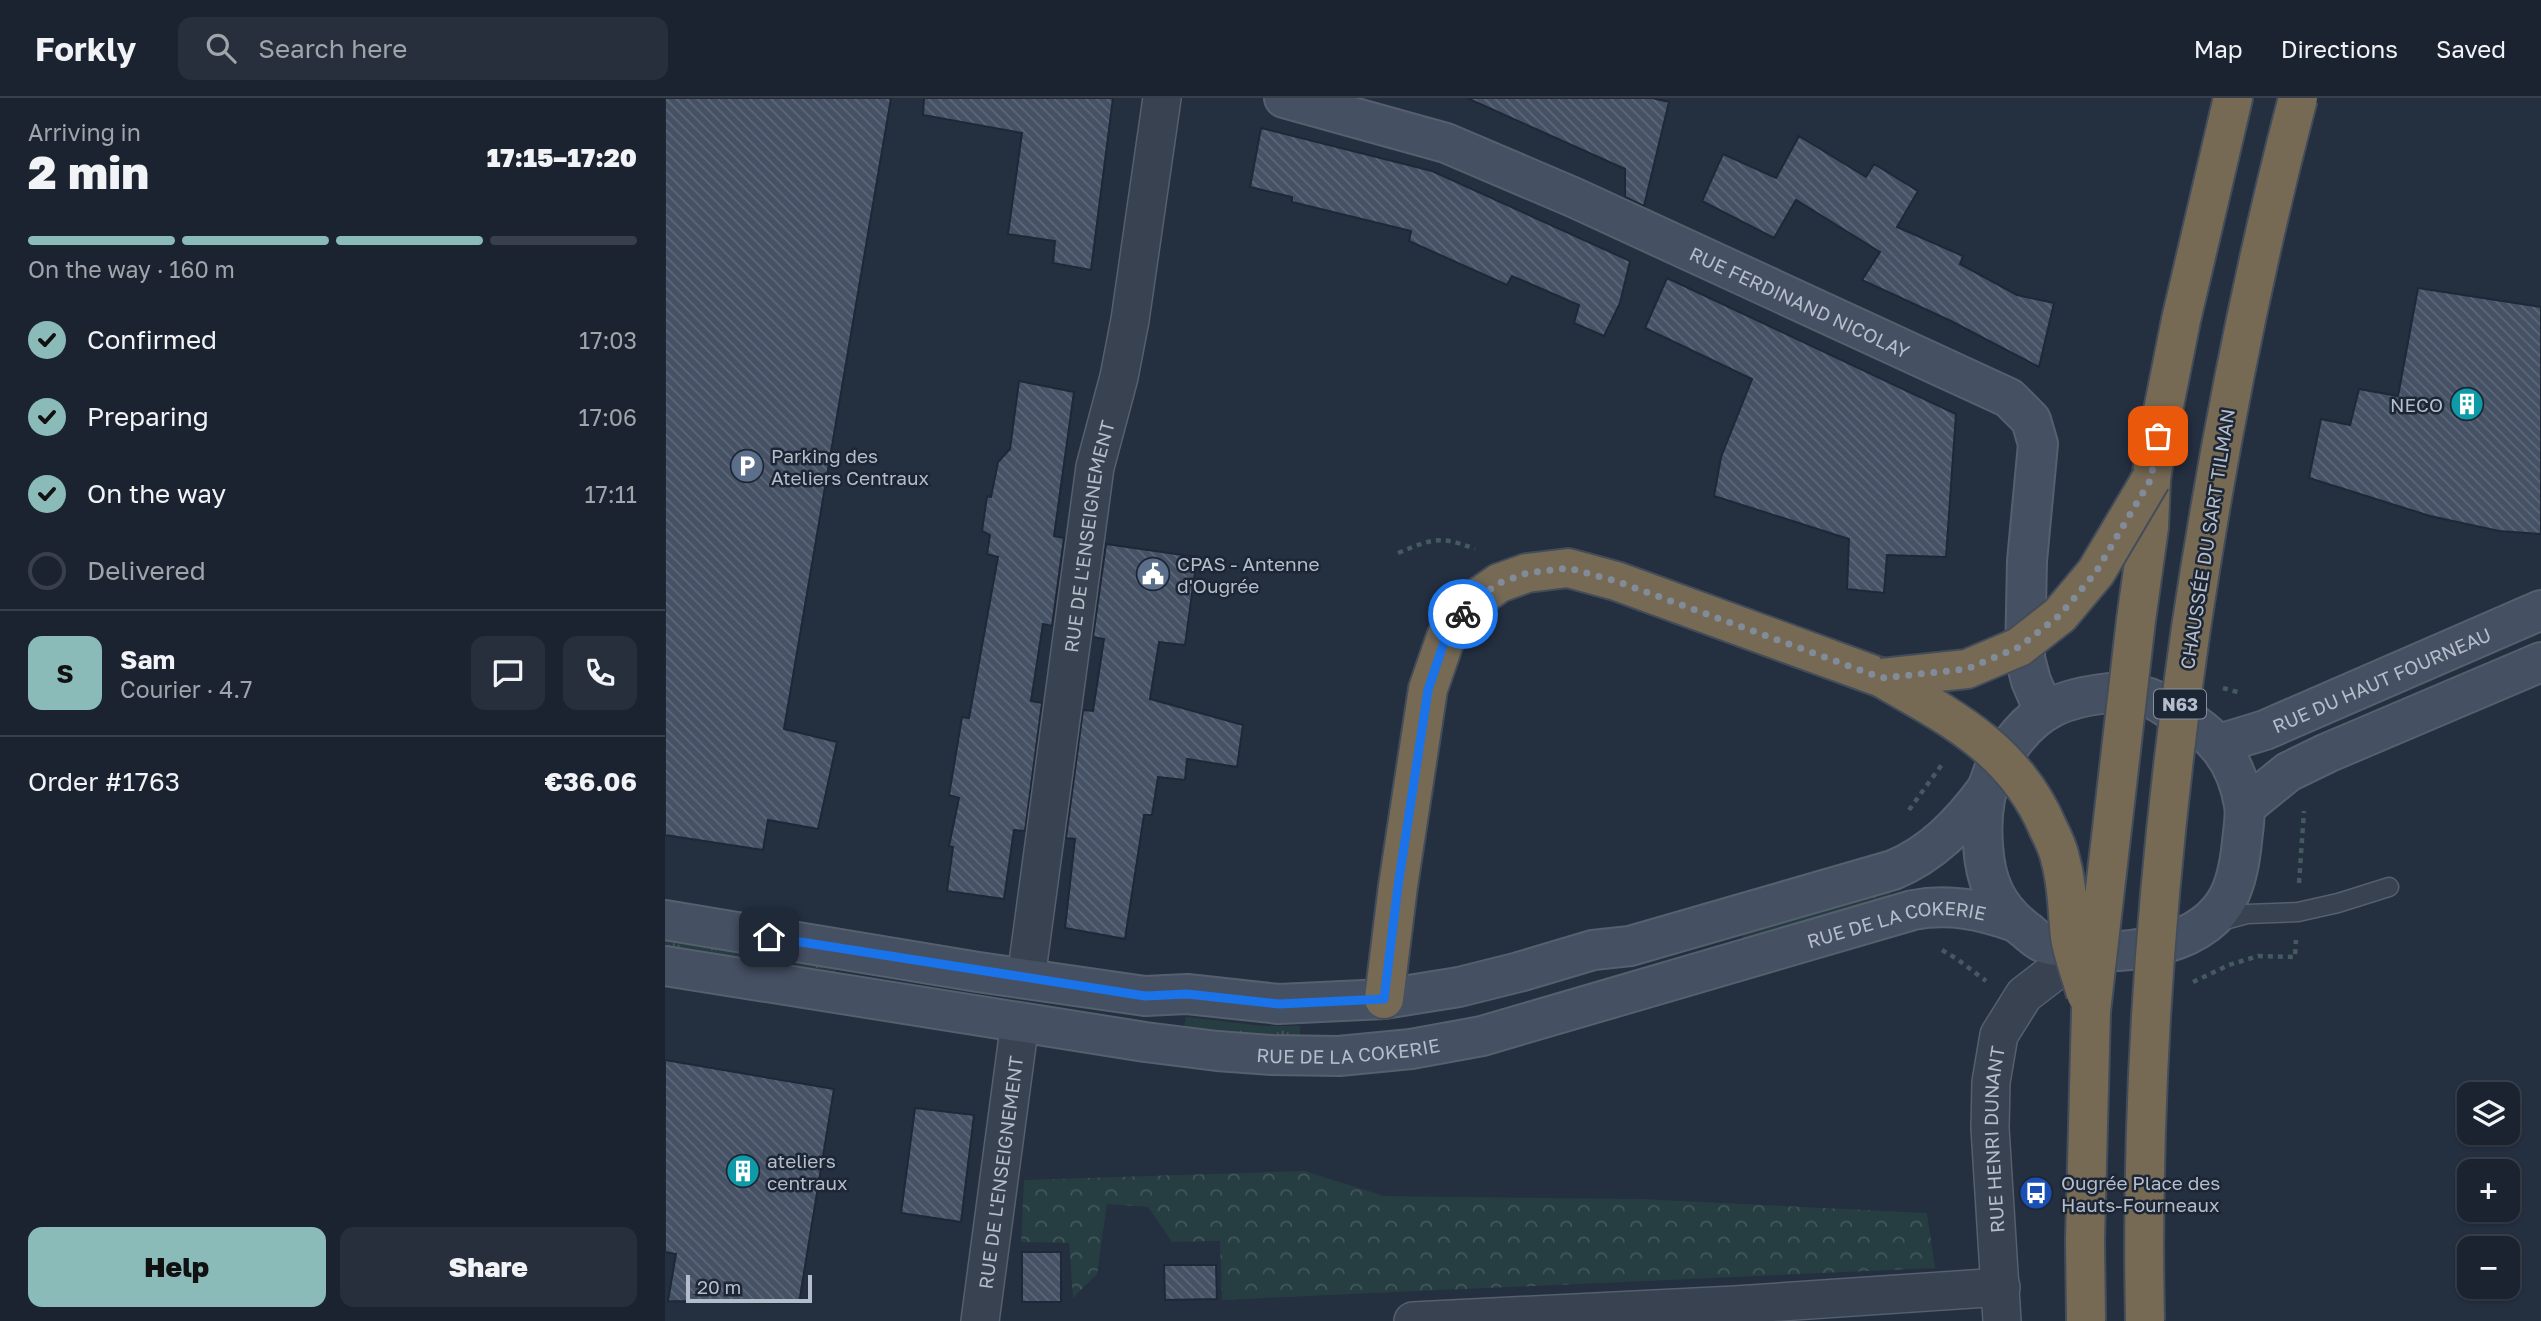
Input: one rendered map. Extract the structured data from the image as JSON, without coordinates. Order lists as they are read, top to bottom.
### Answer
{
  "streets": {
    "highway": ["CHAUSSÉE DU SART TILMAN", "N63"],
    "main road": ["RUE FERDINAND NICOLAY", "RUE DU HAUT FOURNEAU", "RUE DE LA COKERIE"],
    "street": ["RUE DE L'ENSEIGNEMENT", "RUE HENRI DUNANT"]
  },
  "crossings": [
    ["RUE DE L'ENSEIGNEMENT", "RUE DE LA COKERIE"]
  ],
  "places": {
    "building": ["NECO", "ateliers centraux"],
    "parking": ["Parking des Ateliers Centraux"],
    "public building": ["CPAS - Antenne d'Ougrée"],
    "bus stop": ["Ougrée Place des Hauts-Fourneaux"]
  },
  "scale_bar": "20 m",
  "page": {
    "header": "Forkly",
    "search": "Search here",
    "nav": ["Map", "Directions", "Saved"],
    "heading": ["2 min", "Arriving in", "17:15–17:20"],
    "panel": [
      "Sam",
      "Courier · 4.7",
      "Order #1763",
      "€36.06"
    ],
    "bar": "On the way · 160 m",
    "list": [
      ["Confirmed", "17:03"],
      ["Preparing", "17:06"],
      ["On the way", "17:11"],
      "Delivered"
    ],
    "round": "S",
    "map_buttons": ["+", "−"],
    "buttons": ["Help", "Share"],
    "scale": "20 m"
  }
}
